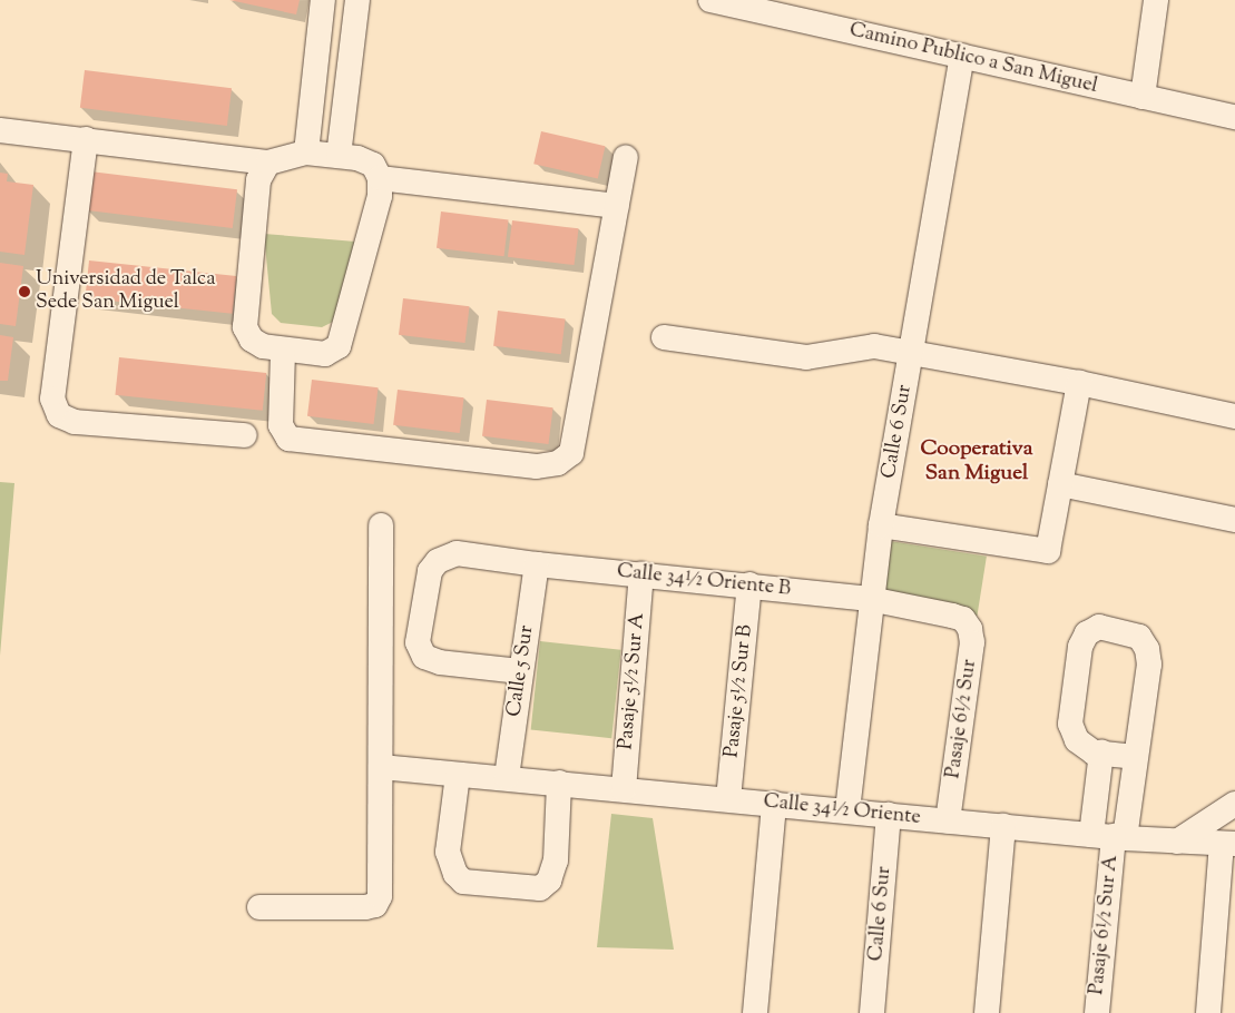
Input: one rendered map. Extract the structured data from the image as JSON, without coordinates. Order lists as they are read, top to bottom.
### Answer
{
  "streets": {
    "street": [
      "Camino Publico a San Miguel",
      "Calle 6 Sur",
      "Calle 34½ Oriente B",
      "Calle 5 Sur",
      "Pasaje 5½ Sur A",
      "Pasaje 5½ Sur B",
      "Pasaje 6½ Sur",
      "Calle 34½ Oriente",
      "Pasaje 6½ Sur A"
    ]
  },
  "crossings": [
    ["Camino Publico a San Miguel", "Calle 6 Sur"],
    ["Calle 6 Sur", "Calle 34½ Oriente B"],
    ["Calle 6 Sur", "Calle 34½ Oriente"],
    ["Calle 34½ Oriente B", "Calle 5 Sur"],
    ["Calle 34½ Oriente B", "Pasaje 5½ Sur A"],
    ["Calle 34½ Oriente B", "Pasaje 5½ Sur B"],
    ["Calle 34½ Oriente B", "Pasaje 6½ Sur"],
    ["Calle 5 Sur", "Calle 34½ Oriente"],
    ["Pasaje 5½ Sur A", "Calle 34½ Oriente"],
    ["Pasaje 5½ Sur B", "Calle 34½ Oriente"],
    ["Pasaje 6½ Sur", "Calle 34½ Oriente"],
    ["Calle 34½ Oriente", "Pasaje 6½ Sur A"]
  ],
  "districts": ["Cooperativa San Miguel"],
  "places": ["Universidad de Talca Sede San Miguel"]
}
